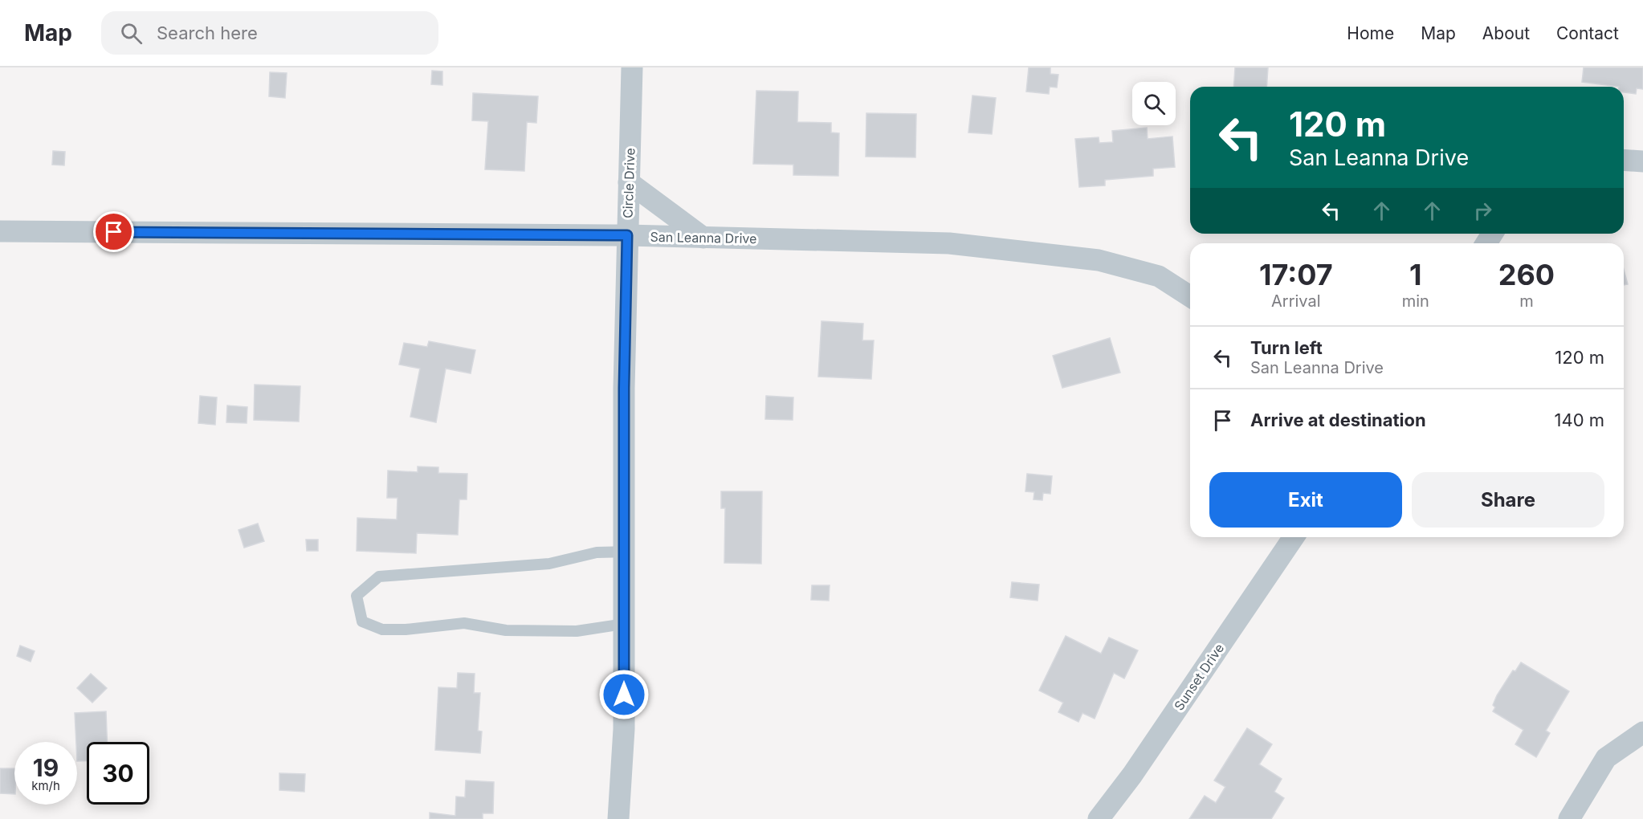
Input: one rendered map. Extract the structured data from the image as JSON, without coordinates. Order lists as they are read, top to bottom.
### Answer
{
  "streets": {
    "street": ["Circle Drive", "San Leanna Drive", "Sunset Drive"]
  },
  "crossings": [
    ["Circle Drive", "San Leanna Drive"]
  ],
  "page": {
    "header": "Map",
    "search": "Search here",
    "nav": [
      "Home",
      "Map",
      "About",
      "Contact"
    ],
    "turn": ["120 m", "San Leanna Drive"],
    "eta": [
      "17:07",
      "Arrival",
      "1",
      "min",
      "260",
      "m"
    ],
    "list": [
      {
        "name": "Turn left",
        "note": "San Leanna Drive",
        "value": "120 m"
      },
      {
        "name": "Arrive at destination",
        "value": "140 m"
      }
    ],
    "buttons": ["Exit", "Share"],
    "speed": "19 km/h",
    "limit": "30"
  }
}
